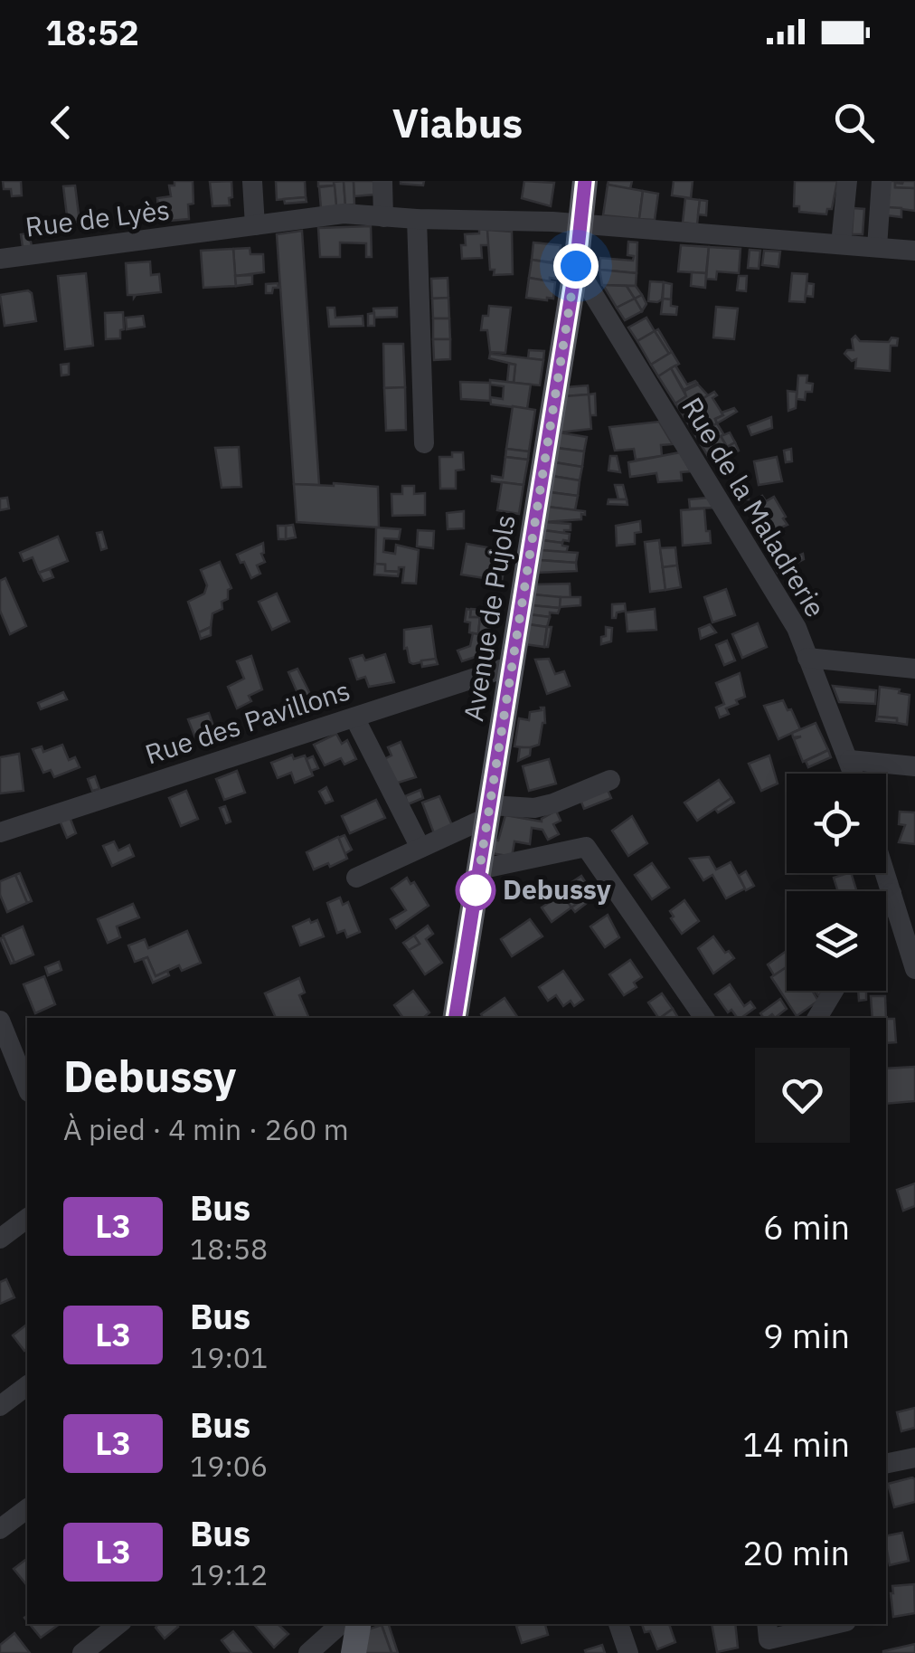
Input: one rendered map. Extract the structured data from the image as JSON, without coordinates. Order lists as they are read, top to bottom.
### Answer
{
  "streets": {
    "main road": ["Avenue de Pujols"],
    "street": ["Rue de Lyès", "Rue de la Maladrerie", "Rue des Pavillons"]
  },
  "crossings": [
    ["Rue de Lyès", "Avenue de Pujols"],
    ["Rue de la Maladrerie", "Avenue de Pujols"],
    ["Avenue de Pujols", "Rue des Pavillons"]
  ],
  "places": ["Debussy"],
  "lines": ["bus line L3"],
  "page": {
    "status": "18:52",
    "header": "Viabus",
    "heading": ["Debussy", "À pied · 4 min · 260 m"],
    "list": [
      {
        "mark": "L3",
        "name": "Bus",
        "note": "18:58",
        "value": "6 min"
      },
      {
        "mark": "L3",
        "name": "Bus",
        "note": "19:01",
        "value": "9 min"
      },
      {
        "mark": "L3",
        "name": "Bus",
        "note": "19:06",
        "value": "14 min"
      },
      {
        "mark": "L3",
        "name": "Bus",
        "note": "19:12",
        "value": "20 min"
      }
    ]
  }
}
